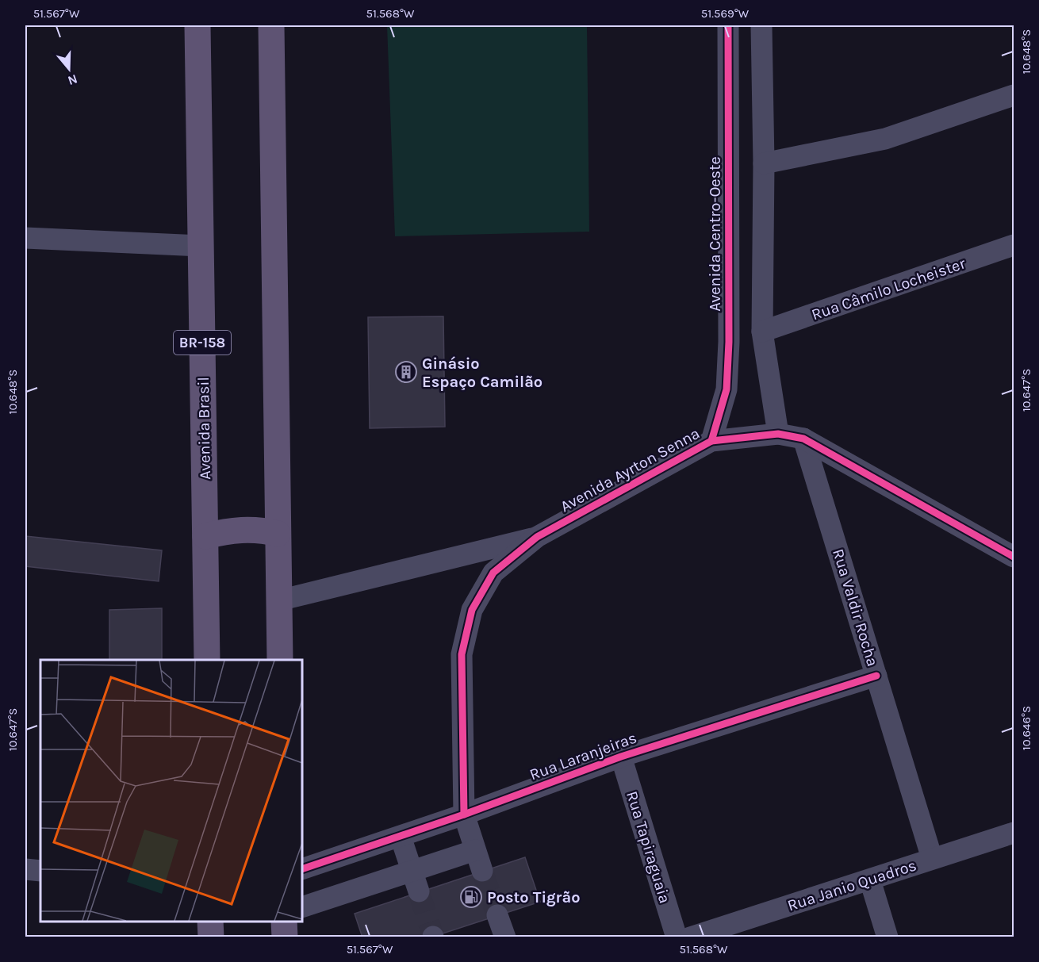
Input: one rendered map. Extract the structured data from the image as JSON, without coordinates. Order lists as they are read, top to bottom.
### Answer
{
  "streets": {
    "main road": ["BR-158", "Avenida Brasil"],
    "street": [
      "Avenida Centro-Oeste",
      "Rua Câmilo Locheister",
      "Avenida Ayrton Senna",
      "Rua Valdir Rocha",
      "Rua Laranjeiras",
      "Rua Tapiraguaia",
      "Rua Janio Quadros"
    ]
  },
  "crossings": [
    ["Avenida Centro-Oeste", "Avenida Ayrton Senna"],
    ["Avenida Ayrton Senna", "Rua Valdir Rocha"],
    ["Avenida Ayrton Senna", "Rua Laranjeiras"],
    ["Rua Valdir Rocha", "Rua Laranjeiras"],
    ["Rua Valdir Rocha", "Rua Janio Quadros"],
    ["Rua Laranjeiras", "Rua Tapiraguaia"]
  ],
  "places": {
    "building": ["Ginásio Espaço Camilão"],
    "fuel station": ["Posto Tigrão"]
  },
  "north": "bottom",
  "coordinates": [
    "51.567°W",
    "51.568°W",
    "51.569°W",
    "10.648°S",
    "10.647°S",
    "10.646°S"
  ]
}
